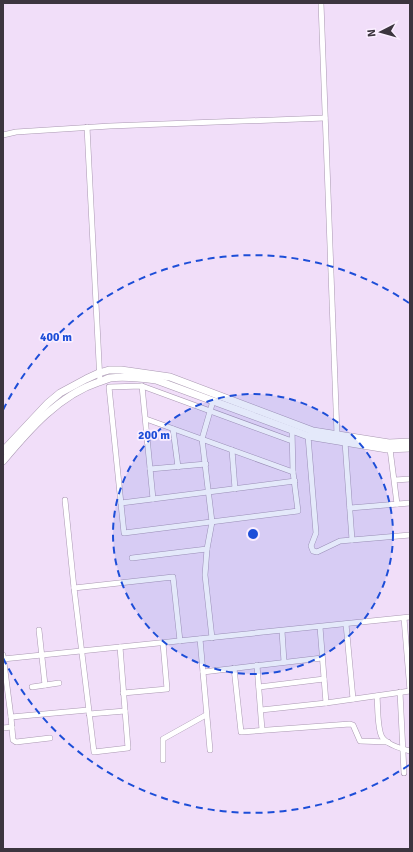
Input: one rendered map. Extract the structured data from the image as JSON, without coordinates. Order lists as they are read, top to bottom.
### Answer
{
  "north": "left",
  "rings": ["400 m", "200 m"]
}
